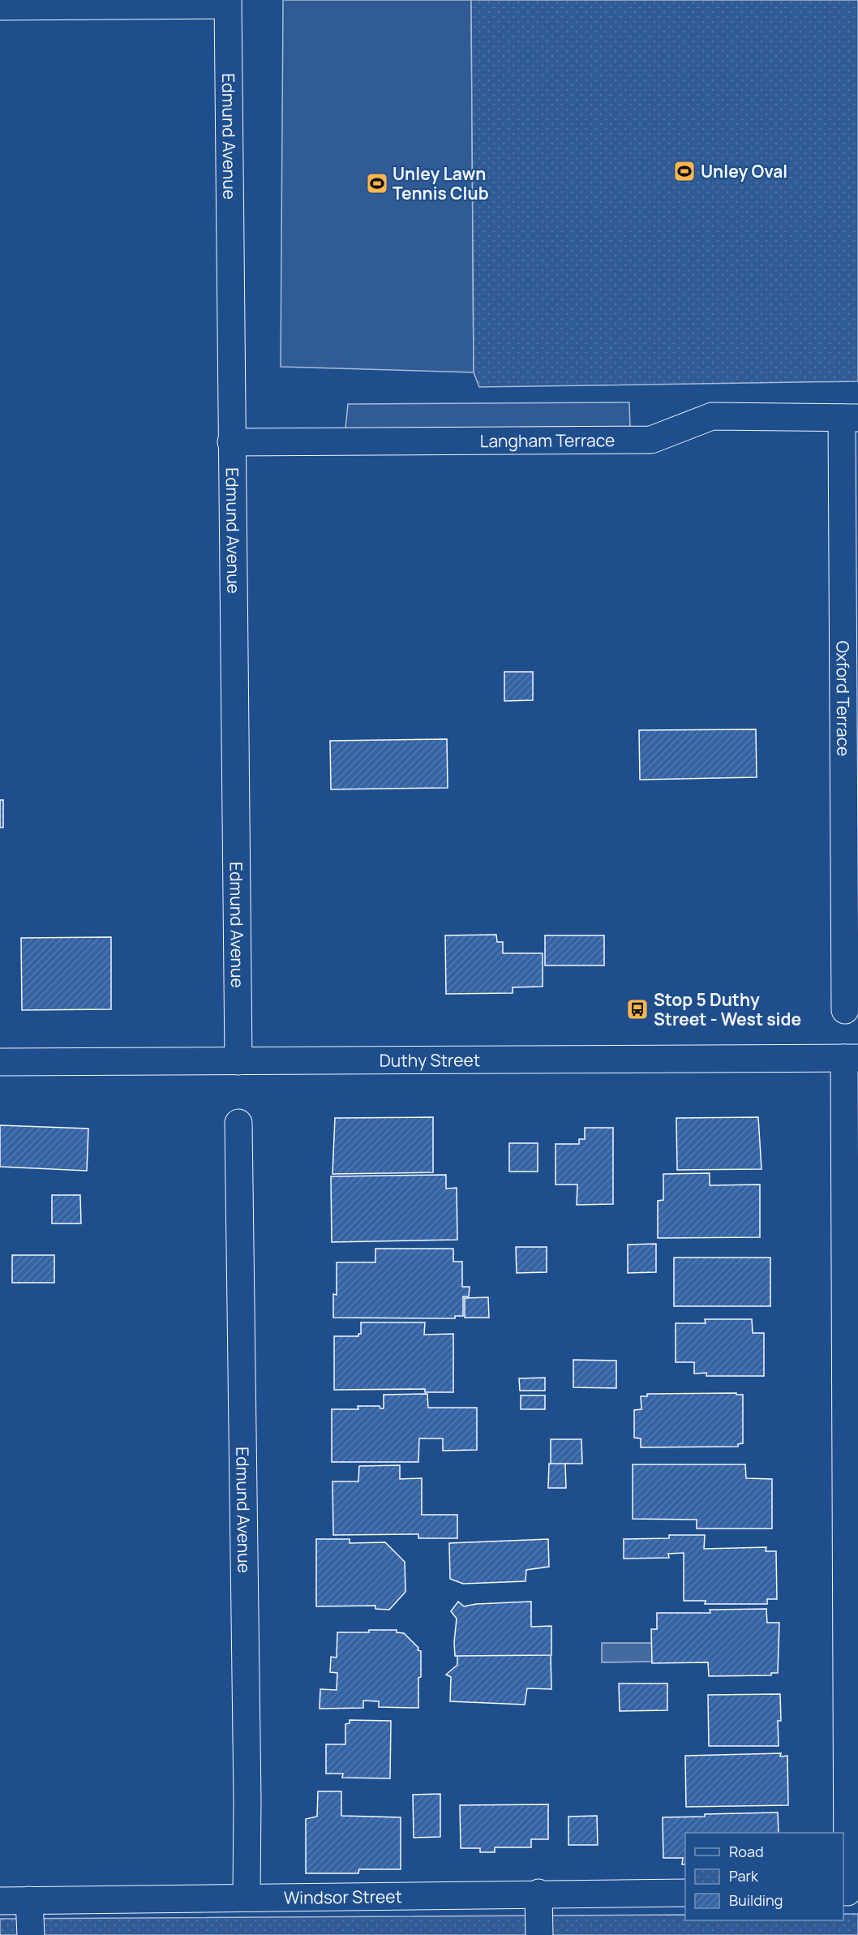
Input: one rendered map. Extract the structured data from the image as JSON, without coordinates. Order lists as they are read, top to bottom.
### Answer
{
  "streets": {
    "street": [
      "Edmund Avenue",
      "Langham Terrace",
      "Oxford Terrace",
      "Duthy Street",
      "Windsor Street"
    ]
  },
  "crossings": [
    ["Edmund Avenue", "Langham Terrace"],
    ["Edmund Avenue", "Duthy Street"],
    ["Edmund Avenue", "Windsor Street"],
    ["Langham Terrace", "Oxford Terrace"]
  ],
  "places": {
    "sports": ["Unley Oval", "Unley Lawn Tennis Club"],
    "bus stop": ["Stop 5 Duthy Street - West side"]
  },
  "legend": ["Road", "Park", "Building"]
}
